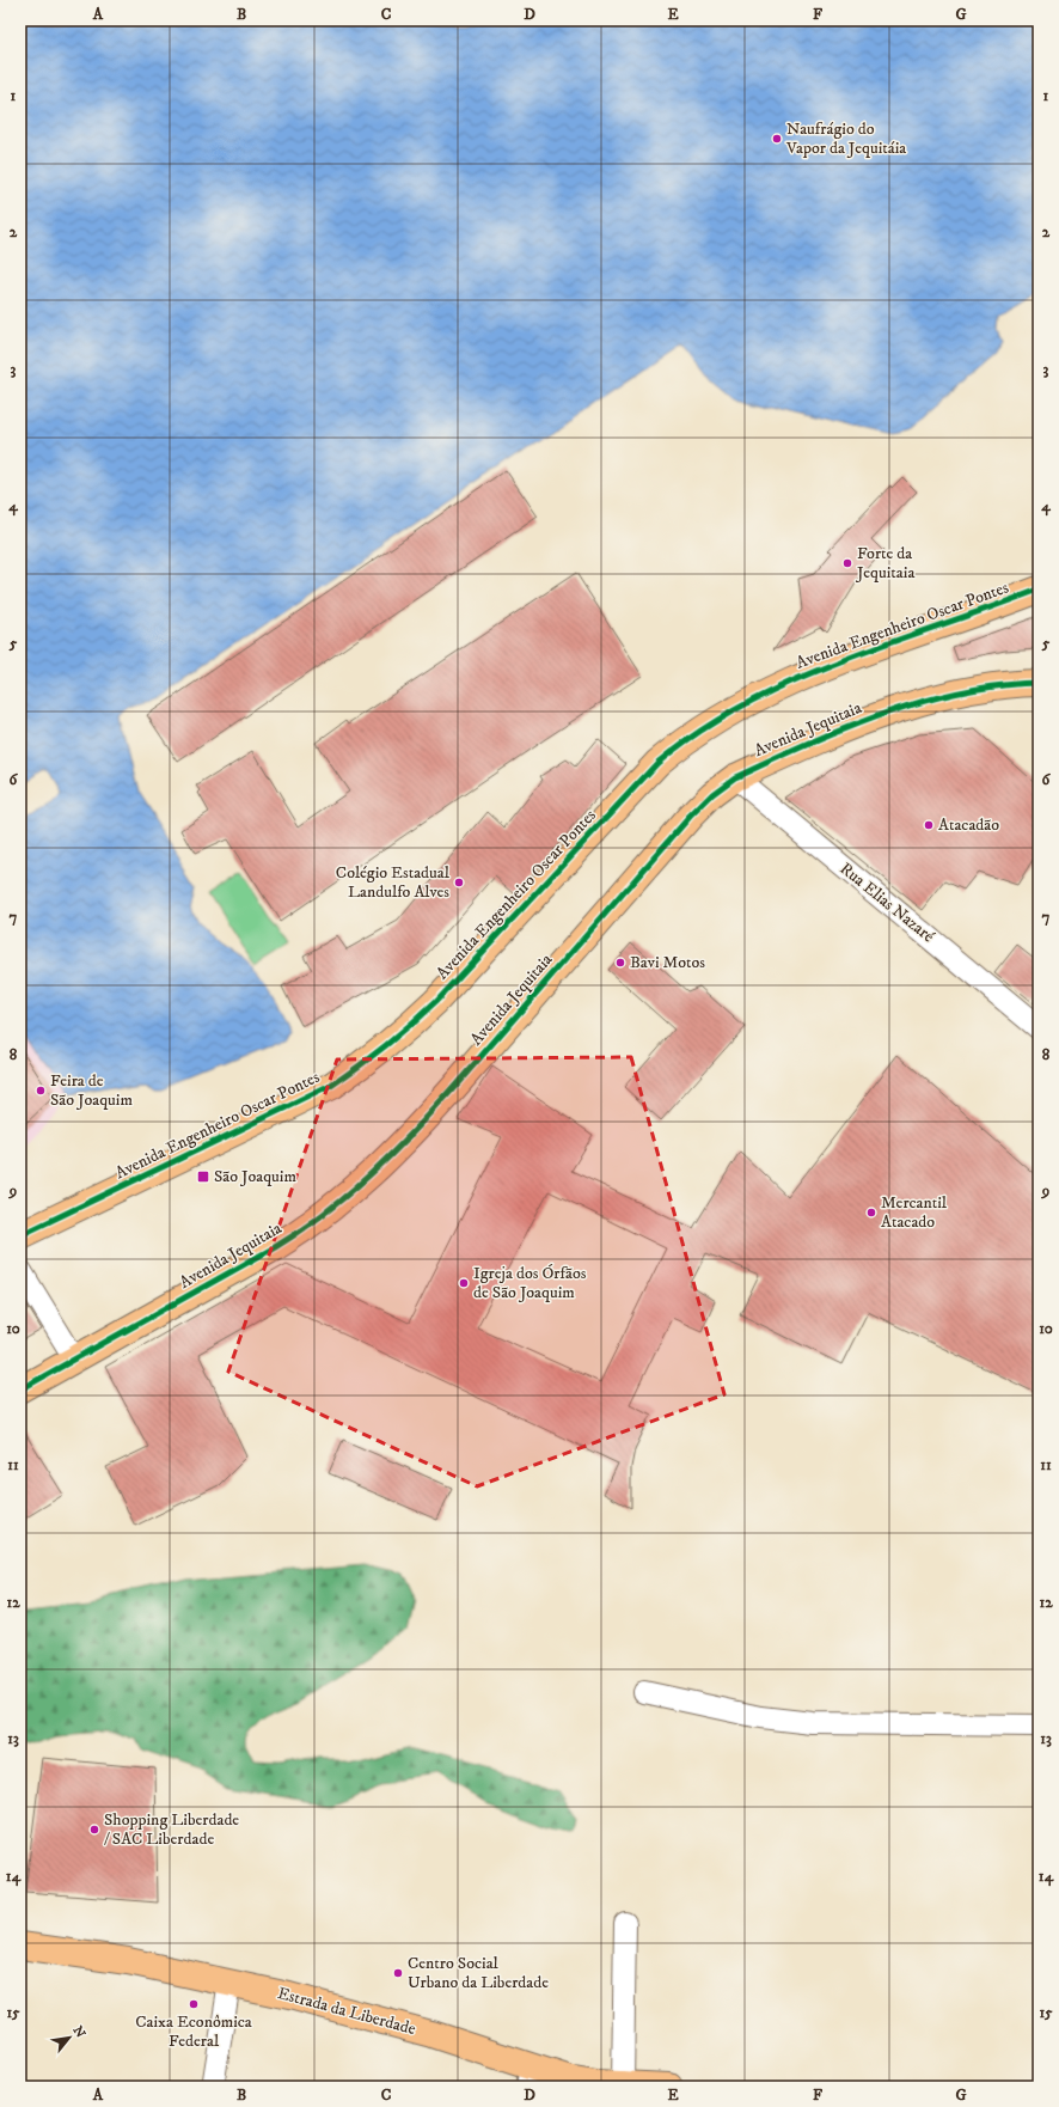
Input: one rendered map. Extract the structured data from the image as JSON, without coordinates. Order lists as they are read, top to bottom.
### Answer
{
  "streets": {
    "main road": ["Avenida Engenheiro Oscar Pontes", "Avenida Jequitaia", "Estrada da Liberdade"],
    "street": ["Rua Elias Nazaré"]
  },
  "crossings": [
    ["Avenida Jequitaia", "Rua Elias Nazaré"]
  ],
  "places": {
    "other": [
      "Naufrágio do Vapor da Jequitáia",
      "Forte da Jequitaia",
      "Atacadão",
      "Colégio Estadual Landulfo Alves",
      "Bavi Motos",
      "Feira de São Joaquim",
      "Mercantil Atacado",
      "Igreja dos Órfãos de São Joaquim",
      "Shopping Liberdade / SAC Liberdade",
      "Centro Social Urbano da Liberdade",
      "Caixa Econômica Federal"
    ],
    "transit": ["São Joaquim"]
  },
  "north": "top right",
  "grid": {
    "columns": [
      "A",
      "B",
      "C",
      "D",
      "E",
      "F",
      "G"
    ],
    "rows": [
      "1",
      "2",
      "3",
      "4",
      "5",
      "6",
      "7",
      "8",
      "9",
      "10",
      "11",
      "12",
      "13",
      "14",
      "15"
    ]
  }
}
